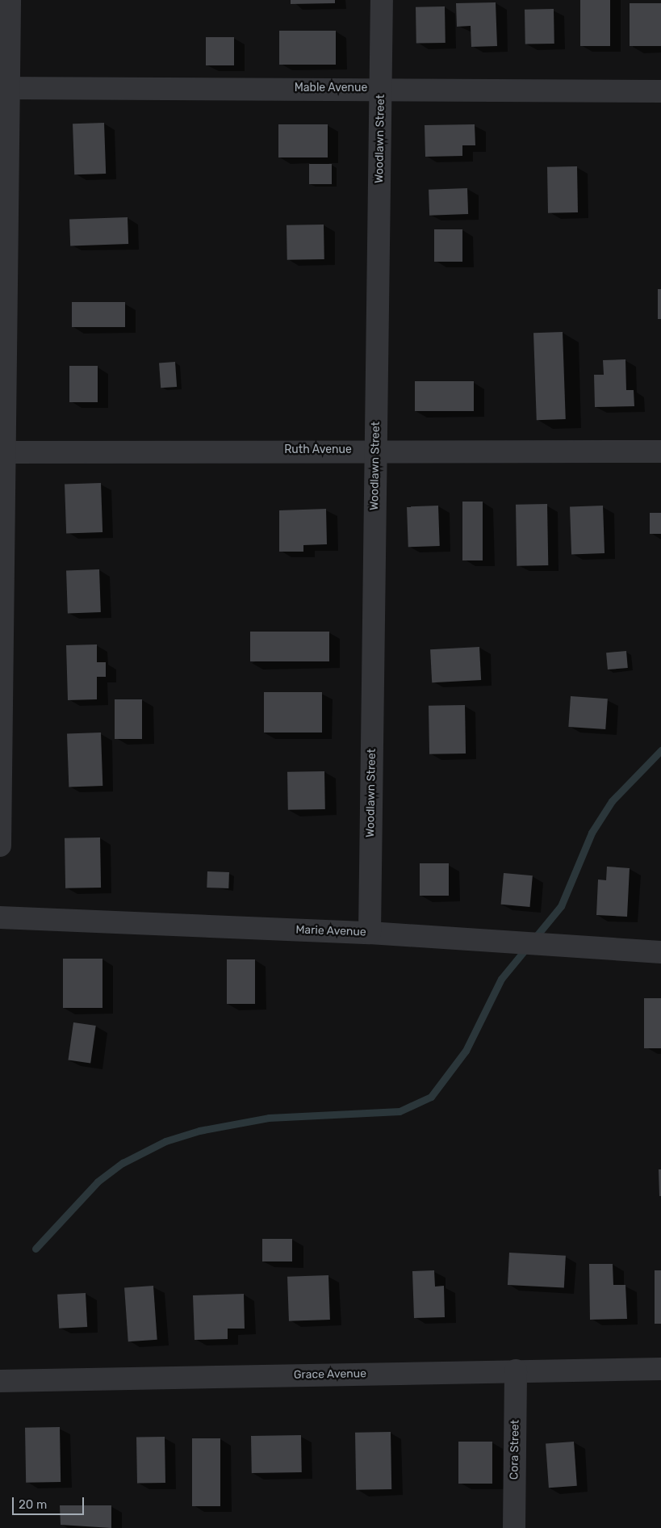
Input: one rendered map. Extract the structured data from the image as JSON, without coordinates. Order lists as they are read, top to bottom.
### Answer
{
  "streets": {
    "street": [
      "Mable Avenue",
      "Woodlawn Street",
      "Ruth Avenue",
      "Marie Avenue",
      "Grace Avenue",
      "Cora Street"
    ]
  },
  "crossings": [
    ["Mable Avenue", "Woodlawn Street"],
    ["Woodlawn Street", "Ruth Avenue"],
    ["Woodlawn Street", "Marie Avenue"],
    ["Grace Avenue", "Cora Street"]
  ],
  "scale_bar": "20 m"
}
